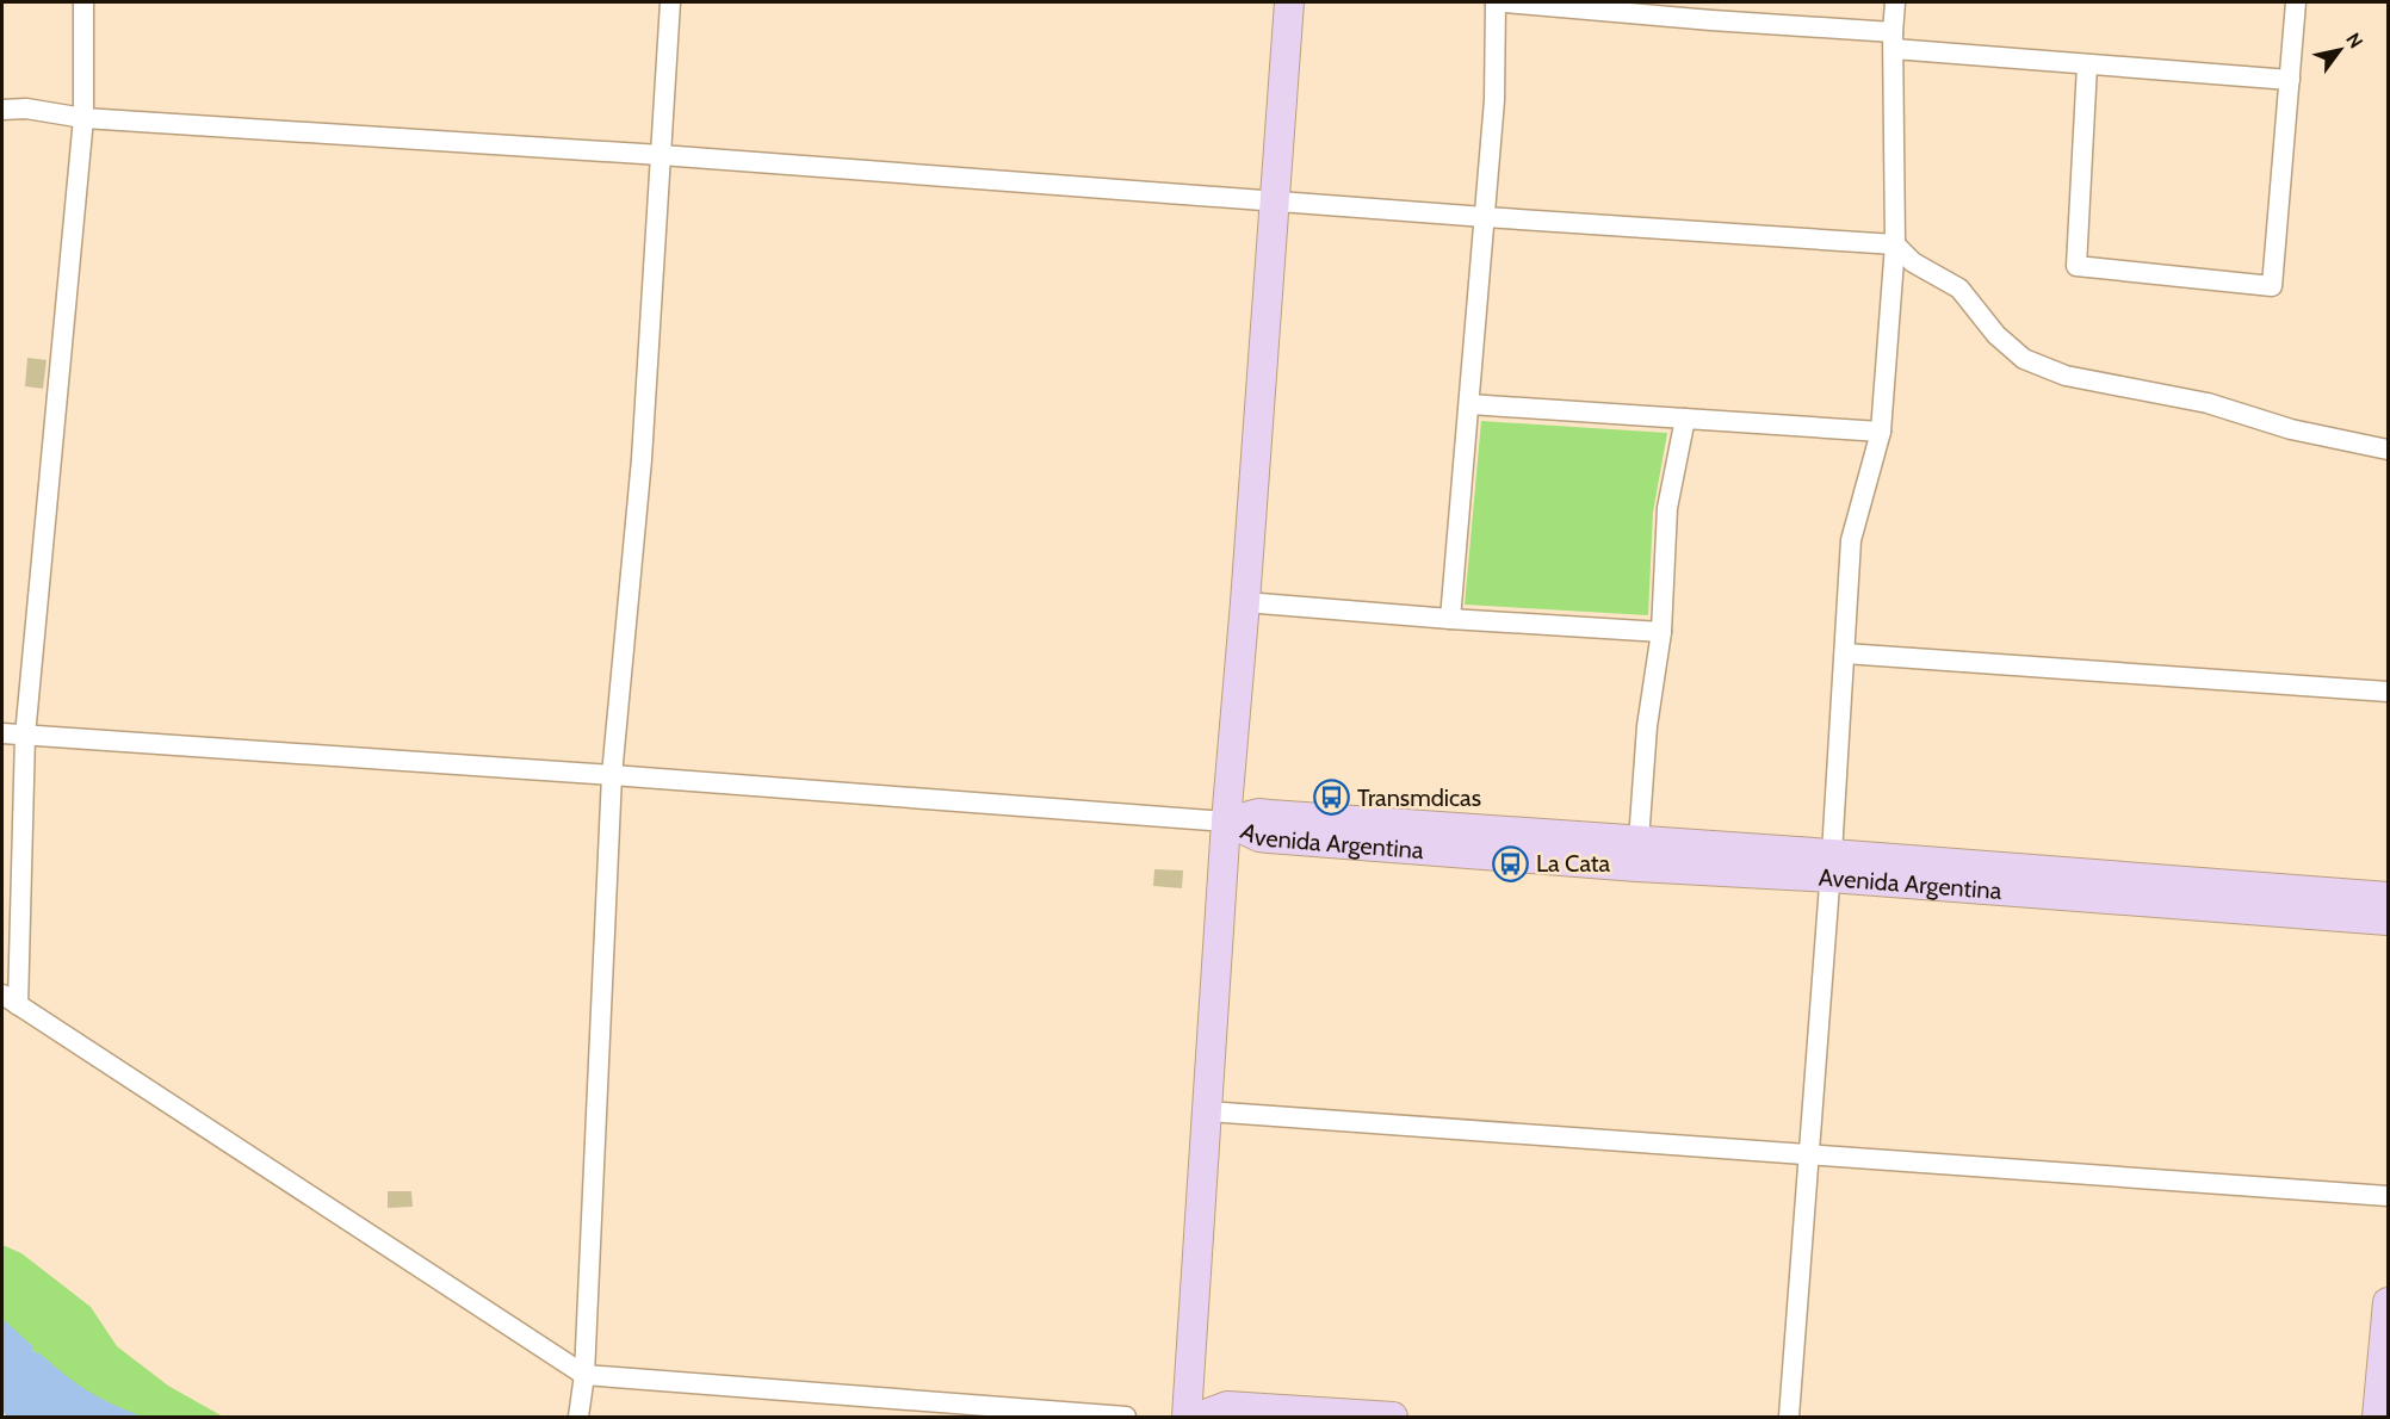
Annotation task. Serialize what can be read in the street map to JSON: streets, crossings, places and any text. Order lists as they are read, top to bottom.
{
  "streets": {
    "main road": ["Avenida Argentina"]
  },
  "places": {
    "bus stop": ["Transmdicas", "La Cata"]
  },
  "north": "top right"
}
